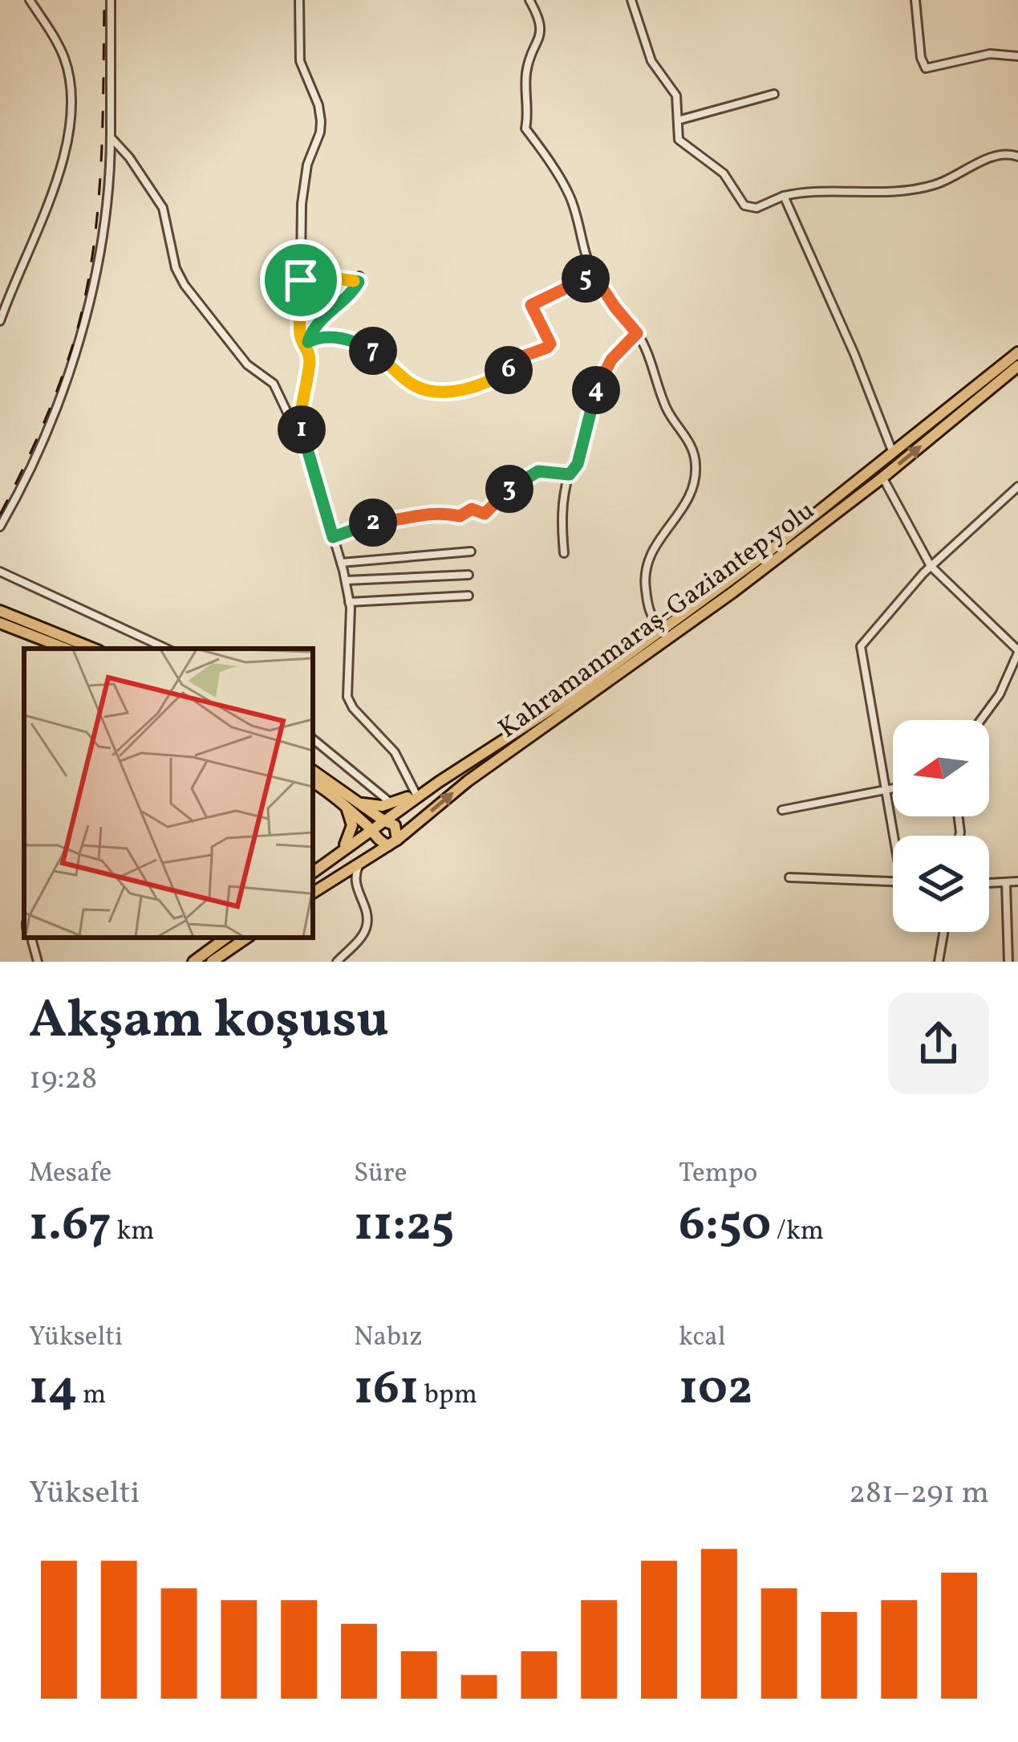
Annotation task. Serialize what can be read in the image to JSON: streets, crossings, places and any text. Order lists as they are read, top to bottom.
{
  "streets": {
    "highway": ["Kahramanmaraş-Gaziantep yolu"]
  },
  "north": "left",
  "page": {
    "pins": [
      "5",
      "7",
      "6",
      "4",
      "1",
      "3",
      "2"
    ],
    "heading": ["Akşam koşusu", "19:28"],
    "stats": [
      ["Mesafe", "1.67 km"],
      ["Süre", "11:25"],
      ["Tempo", "6:50 /km"],
      ["Yükselti", "14 m"],
      ["Nabız", "161 bpm"],
      ["kcal", "102"]
    ],
    "chart": ["Yükselti", "281–291 m"]
  }
}
